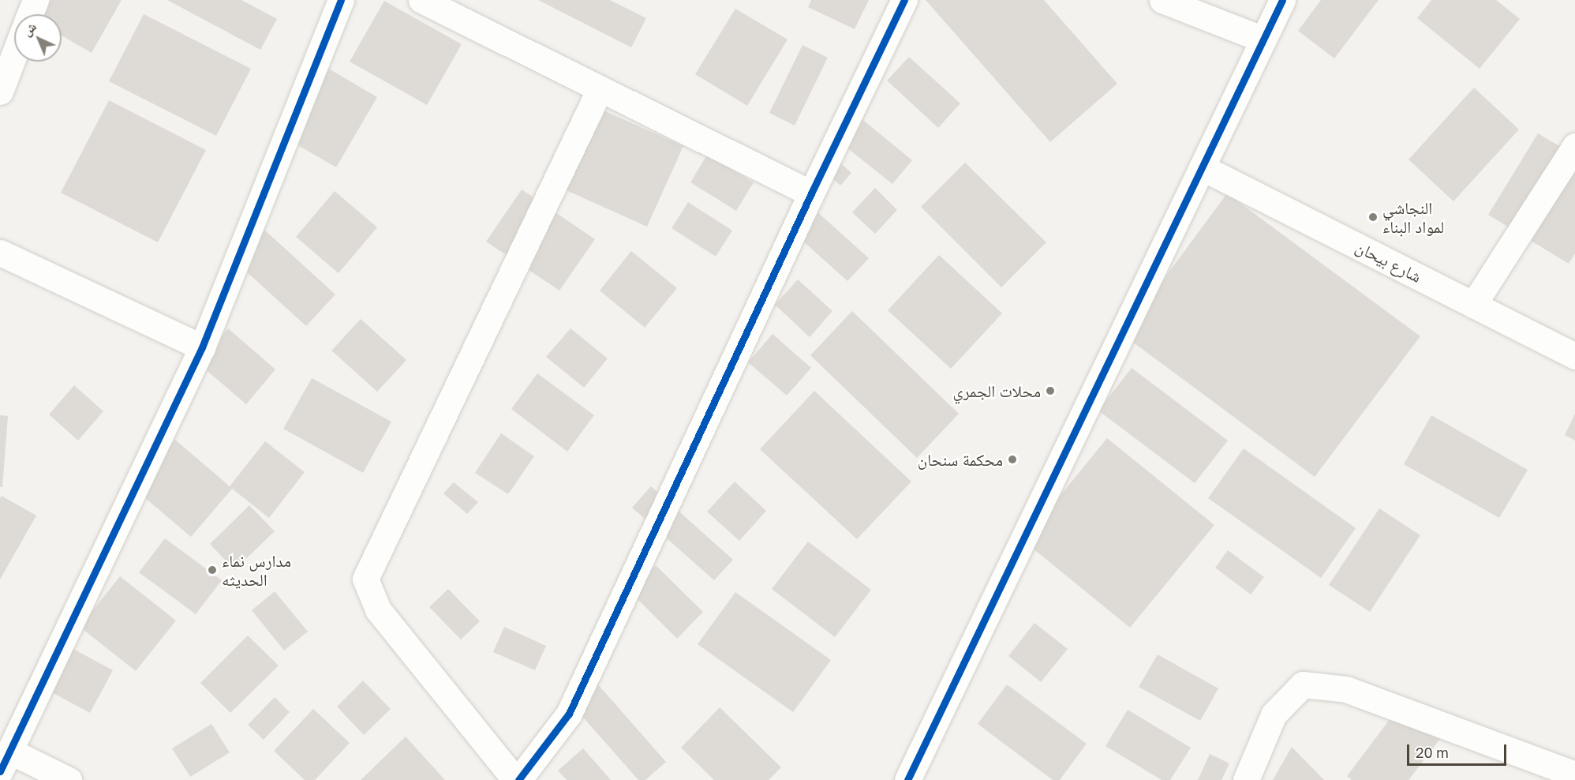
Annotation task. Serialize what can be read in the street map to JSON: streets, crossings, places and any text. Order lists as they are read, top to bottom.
{
  "streets": {
    "street": ["شارع بيحان"]
  },
  "places": [
    "النجاشي لمواد البناء",
    "محلات الجمري",
    "محكمة سنحان",
    "مدارس نماء الحديثه"
  ],
  "scale_bar": "20 m",
  "north": "top left"
}
